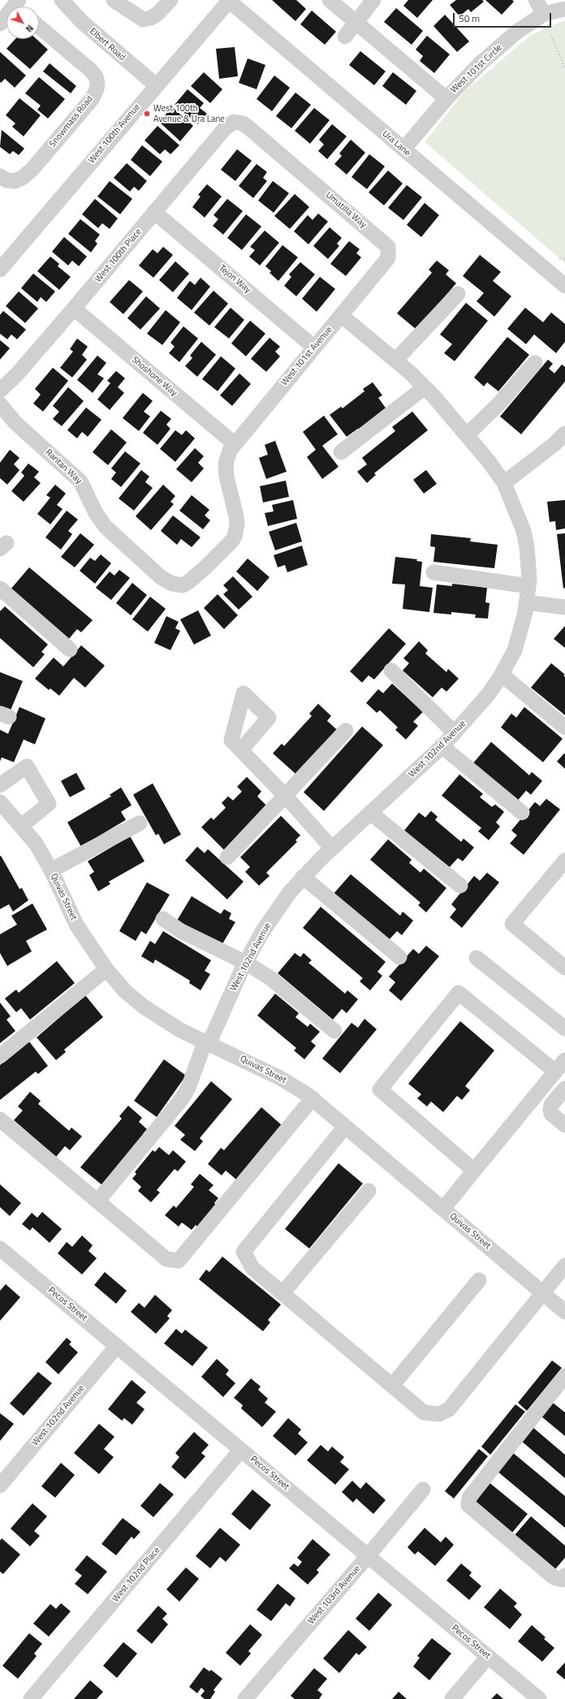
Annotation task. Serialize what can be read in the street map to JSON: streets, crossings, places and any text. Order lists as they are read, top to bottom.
{
  "streets": {
    "street": [
      "Elbert Road",
      "West 101st Circle",
      "Snowmass Road",
      "West 100th Avenue",
      "Ura Lane",
      "Umatilla Way",
      "West 100th Place",
      "Tejon Way",
      "West 101st Avenue",
      "Shoshone Way",
      "Raritan Way",
      "West 102nd Avenue",
      "Quivas Street",
      "Pecos Street",
      "West 102nd Place",
      "West 103rd Avenue"
    ]
  },
  "crossings": [
    ["Elbert Road", "West 100th Avenue"],
    ["West 101st Circle", "Ura Lane"],
    ["West 100th Avenue", "Ura Lane"],
    ["Umatilla Way", "West 100th Place"],
    ["Umatilla Way", "West 101st Avenue"],
    ["West 100th Place", "Tejon Way"],
    ["West 100th Place", "Shoshone Way"],
    ["Tejon Way", "West 101st Avenue"],
    ["West 101st Avenue", "Shoshone Way"],
    ["West 101st Avenue", "Raritan Way"],
    ["West 102nd Avenue", "Quivas Street"],
    ["West 102nd Avenue", "Pecos Street"],
    ["Pecos Street", "West 102nd Place"],
    ["Pecos Street", "West 103rd Avenue"]
  ],
  "places": ["West 100th Avenue & Ura Lane"],
  "scale_bar": "50 m",
  "north": "bottom right"
}
